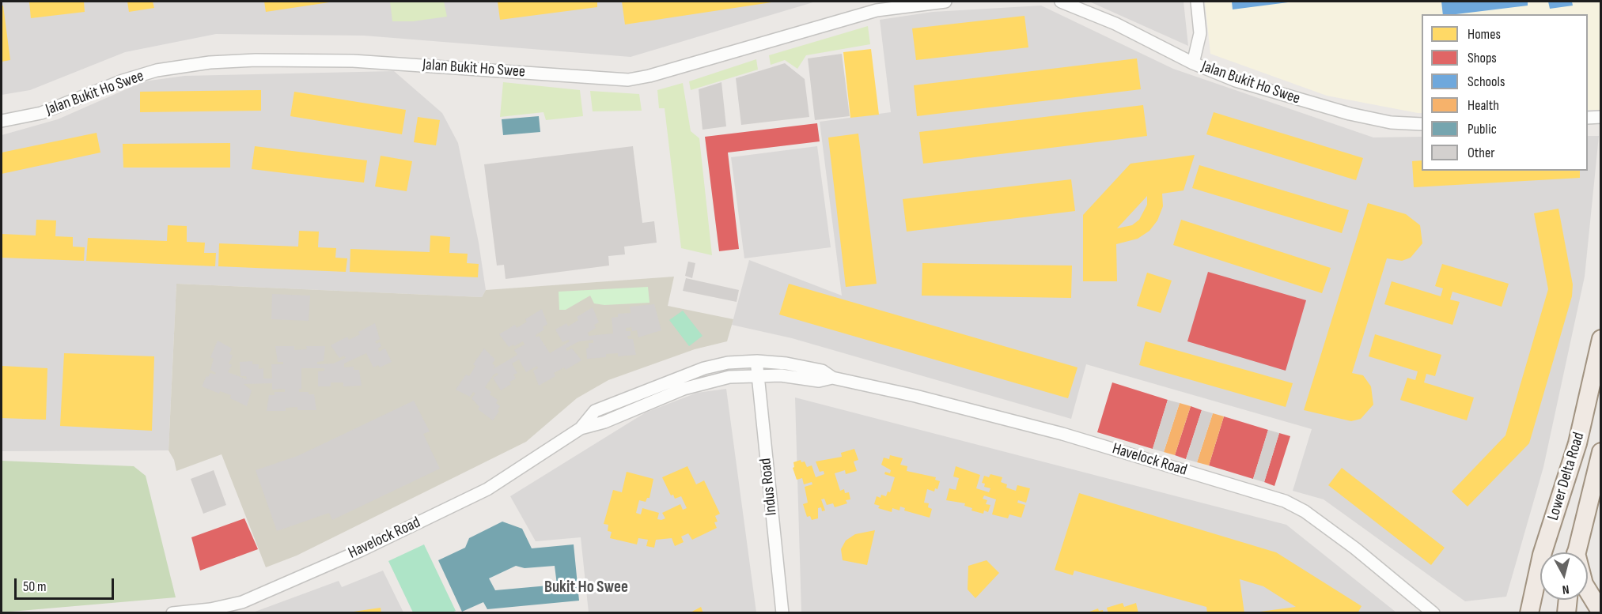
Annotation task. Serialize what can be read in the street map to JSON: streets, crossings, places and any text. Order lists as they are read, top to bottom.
{
  "streets": {
    "main road": ["Lower Delta Road"],
    "street": ["Jalan Bukit Ho Swee", "Havelock Road", "Indus Road"]
  },
  "crossings": [
    ["Havelock Road", "Indus Road"]
  ],
  "districts": ["Bukit Ho Swee"],
  "legend": [
    "Homes",
    "Shops",
    "Schools",
    "Health",
    "Public",
    "Other"
  ],
  "scale_bar": "50 m",
  "north": "bottom"
}
